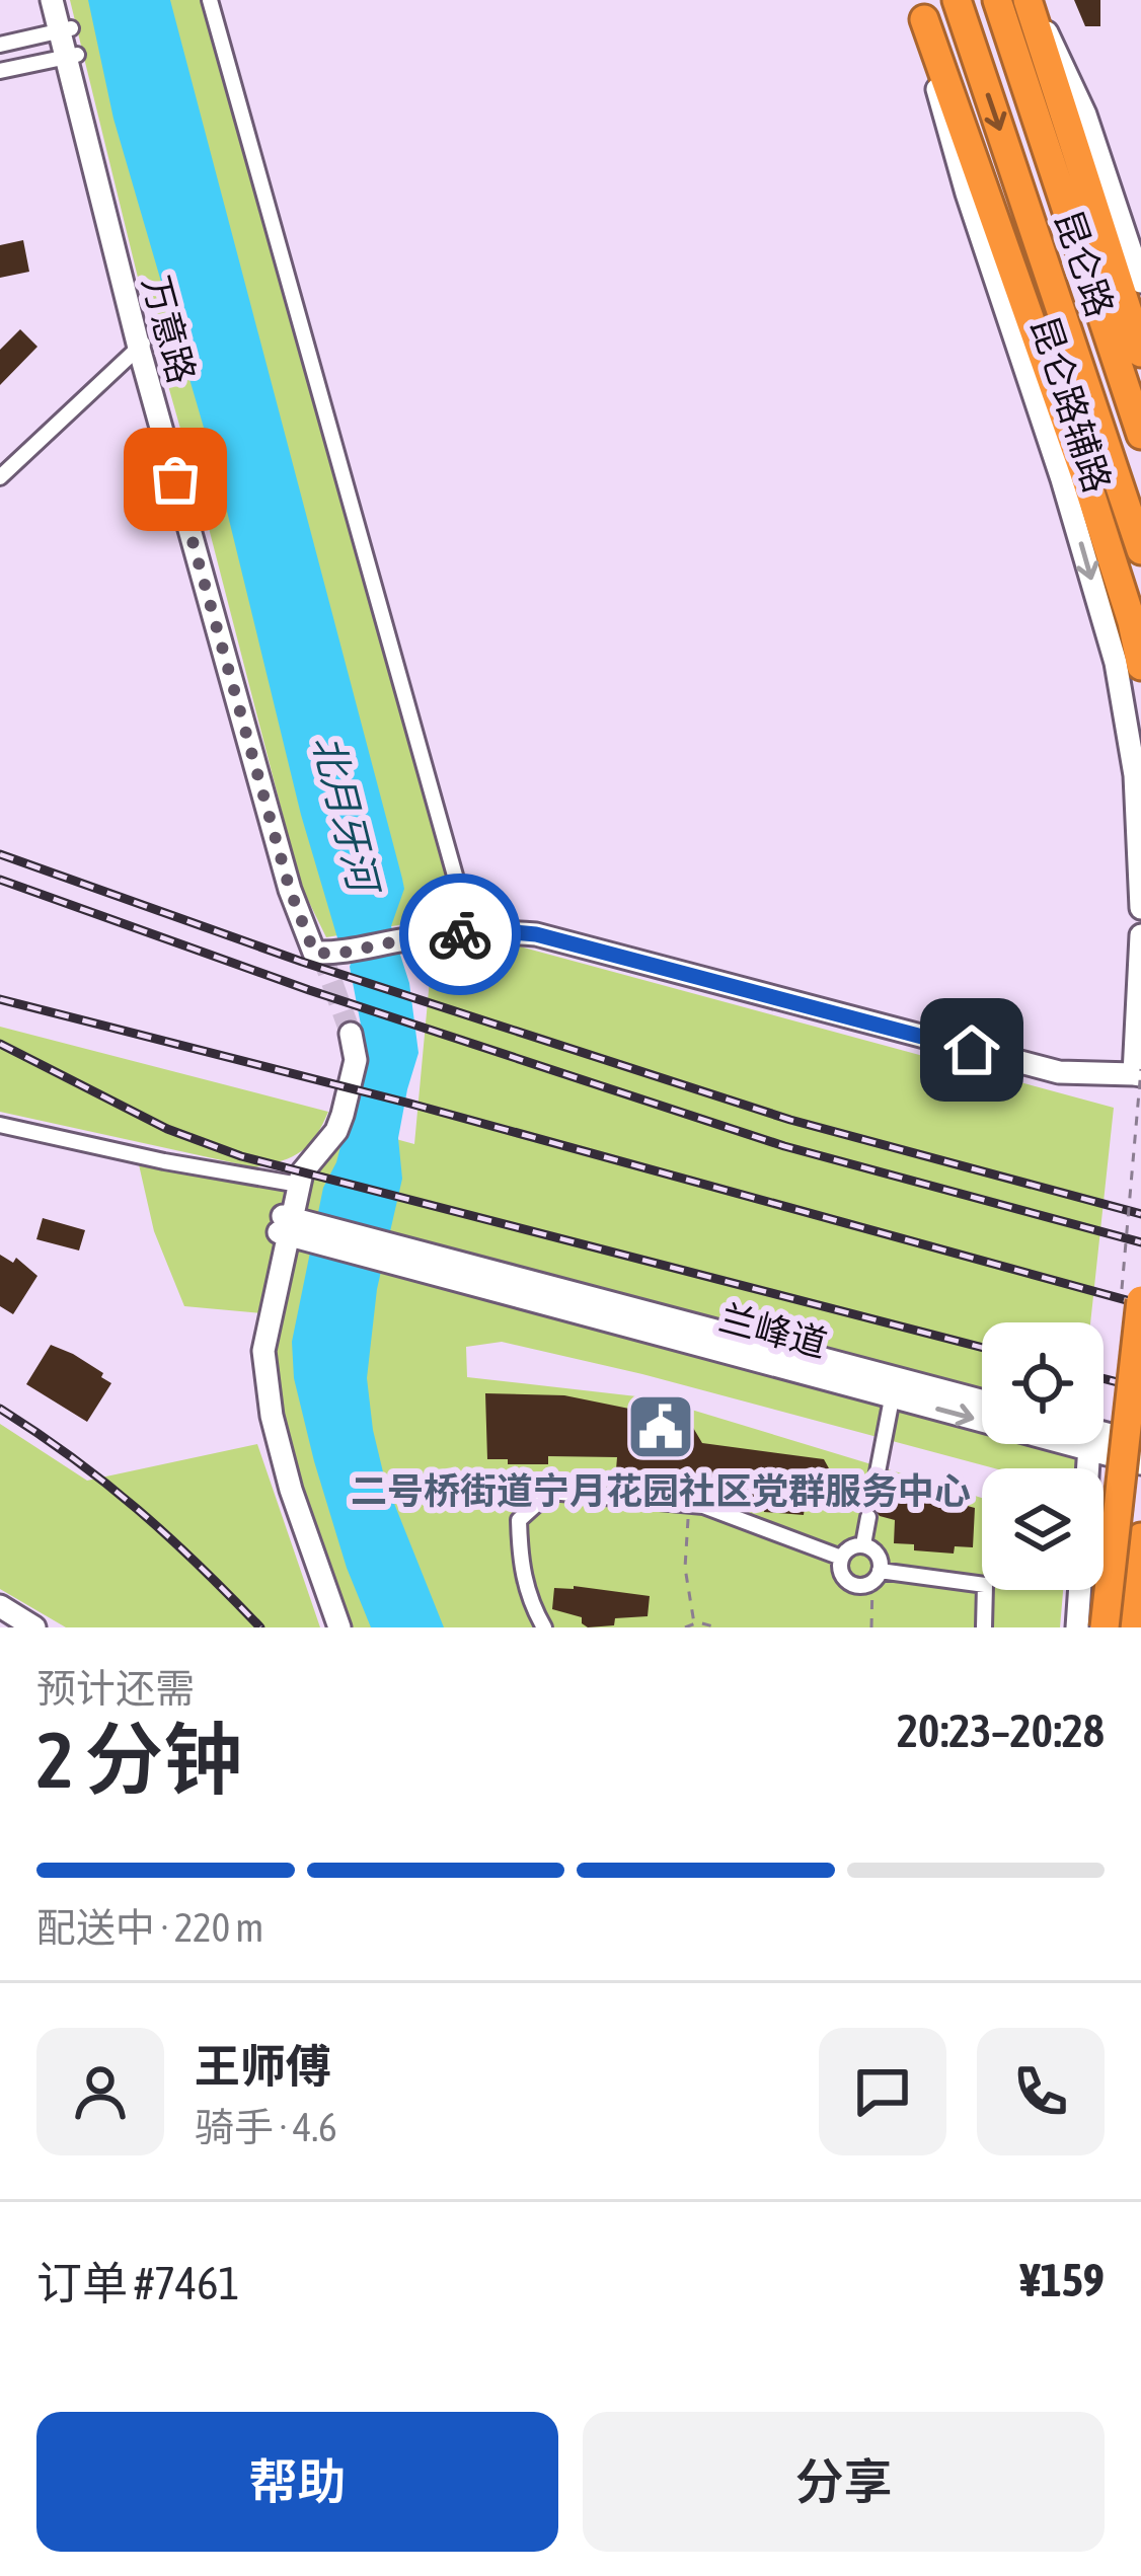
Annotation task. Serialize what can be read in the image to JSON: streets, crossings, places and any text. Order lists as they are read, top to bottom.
{
  "streets": {
    "highway": ["昆仑路"],
    "street": ["万意路", "昆仑路辅路", "兰峰道"]
  },
  "water": ["北月牙河"],
  "places": {
    "public building": ["二号桥街道宁月花园社区党群服务中心"]
  },
  "page": {
    "heading": ["2 分钟", "预计还需", "20:23–20:28"],
    "panel": [
      "王师傅",
      "骑手 · 4.6",
      "订单 #7461",
      "¥159"
    ],
    "bar": "配送中 · 220 m",
    "buttons": ["帮助", "分享"]
  }
}
